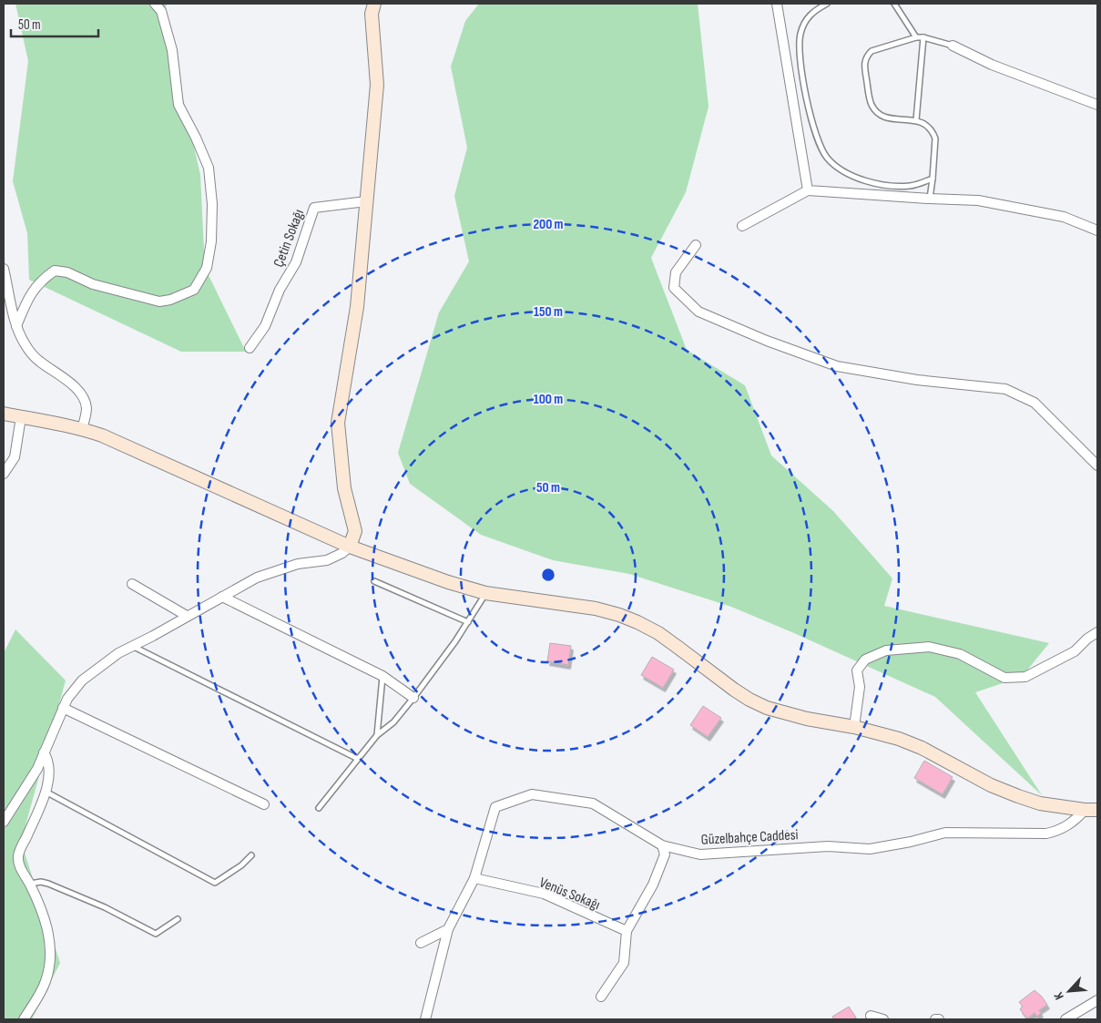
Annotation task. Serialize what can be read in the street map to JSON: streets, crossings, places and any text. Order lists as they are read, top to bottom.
{
  "streets": {
    "street": ["Çetin Sokağı", "Güzelbahçe Caddesi", "Venüs Sokağı"]
  },
  "crossings": [
    ["Güzelbahçe Caddesi", "Venüs Sokağı"]
  ],
  "scale_bar": "50 m",
  "north": "bottom left",
  "rings": [
    "200 m",
    "150 m",
    "100 m",
    "50 m"
  ]
}
